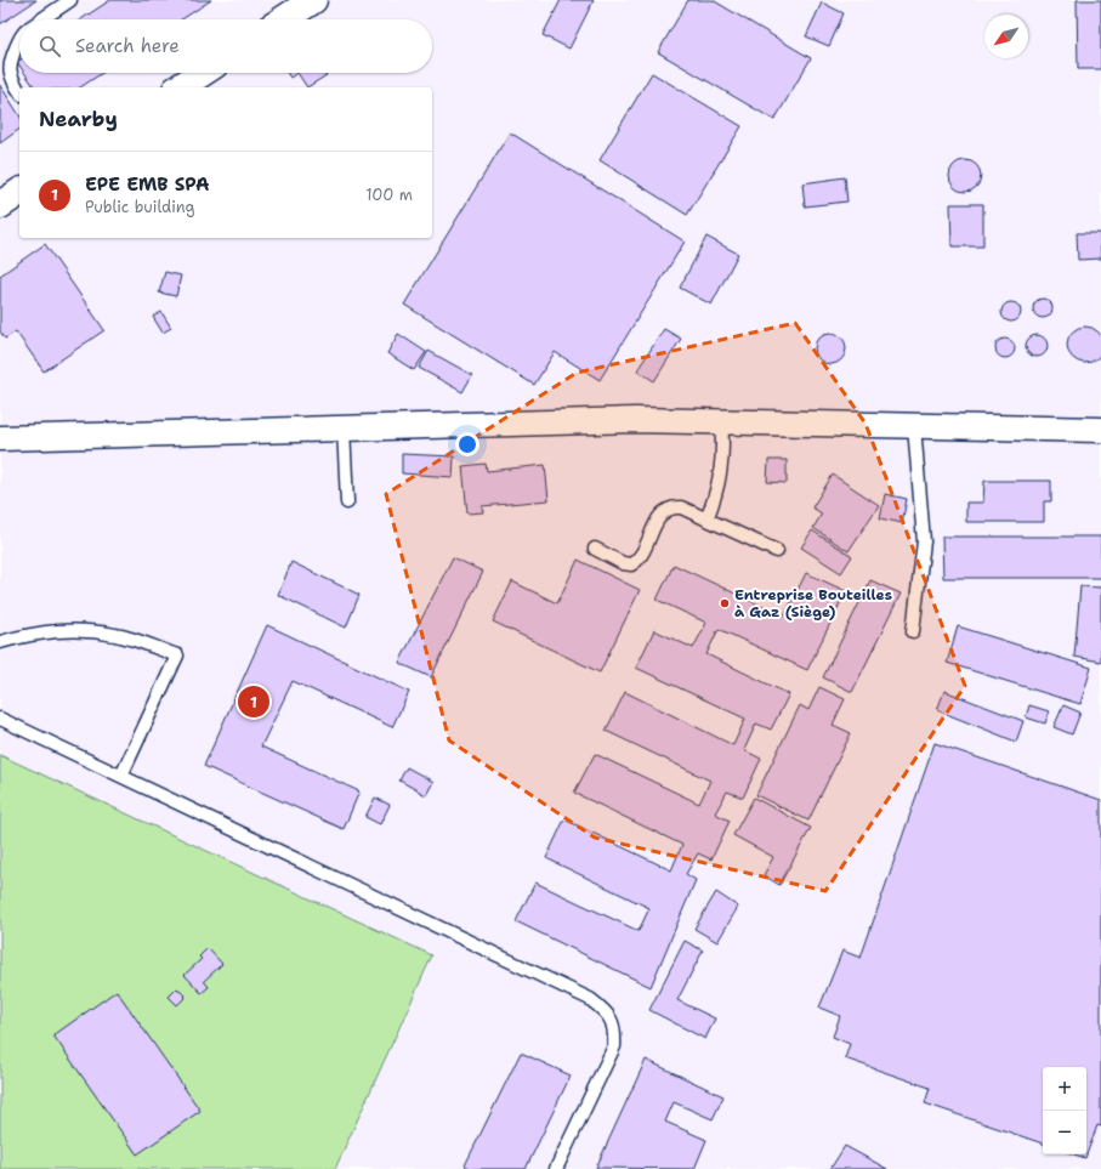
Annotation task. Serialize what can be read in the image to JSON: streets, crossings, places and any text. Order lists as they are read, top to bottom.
{
  "places": ["Entreprise Bouteilles à Gaz (Siège)"],
  "north": "bottom left",
  "page": {
    "search": "Search here",
    "heading": "Nearby",
    "list": [
      {
        "mark": "1",
        "name": "EPE EMB SPA",
        "note": "Public building",
        "value": "100 m"
      }
    ],
    "pins": "1",
    "map_buttons": ["+", "−"]
  }
}
